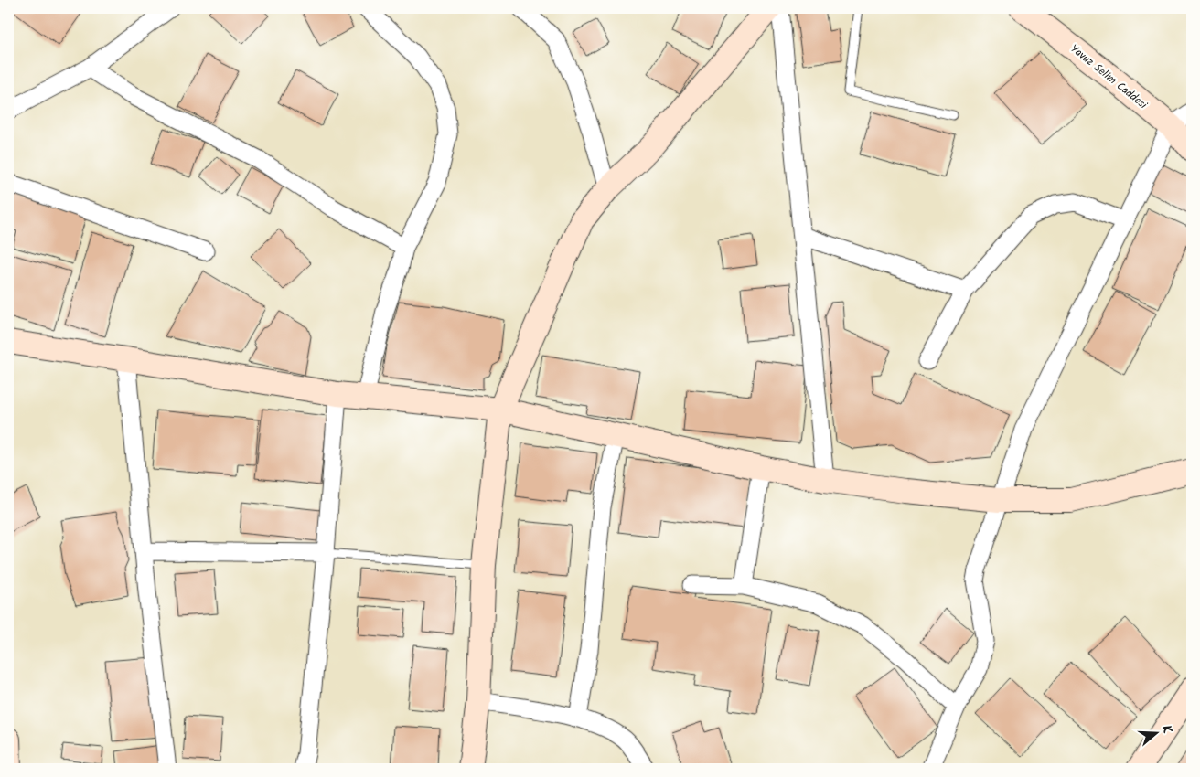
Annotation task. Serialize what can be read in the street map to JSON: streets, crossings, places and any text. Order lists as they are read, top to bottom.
{
  "streets": {
    "main road": ["Yavuz Selim Caddesi"]
  },
  "north": "right"
}
